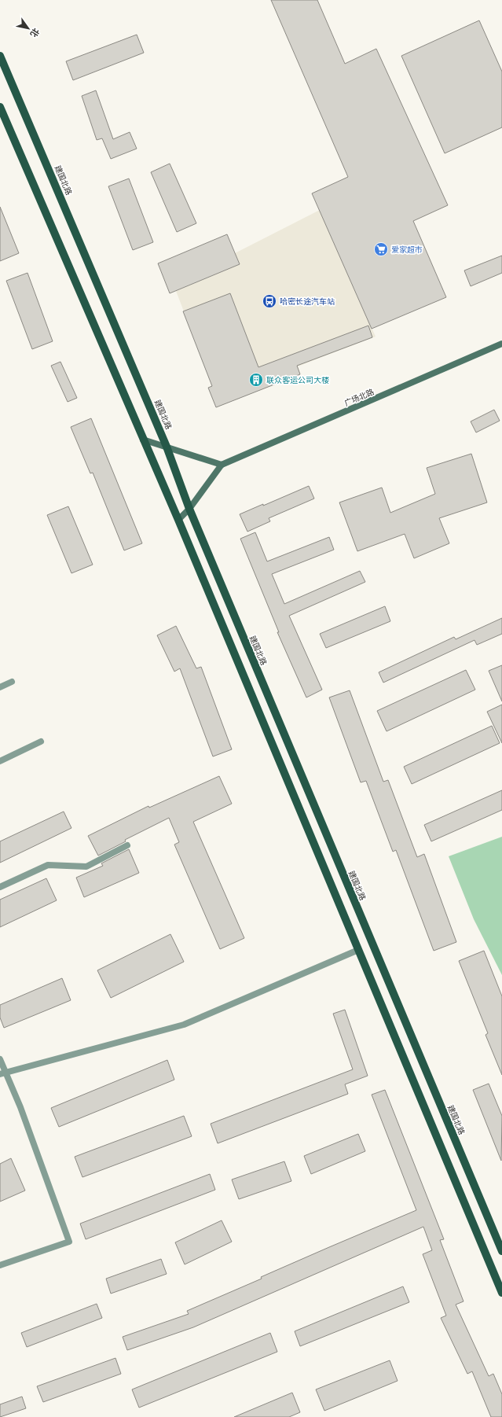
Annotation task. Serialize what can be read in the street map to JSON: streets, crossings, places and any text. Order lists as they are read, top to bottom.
{
  "streets": {
    "main road": ["建国北路", "广场北路"]
  },
  "places": {
    "supermarket": ["爱家超市"],
    "bus stop": ["哈密长途汽车站"],
    "building": ["联众客运公司大楼"]
  },
  "north": "bottom right"
}
